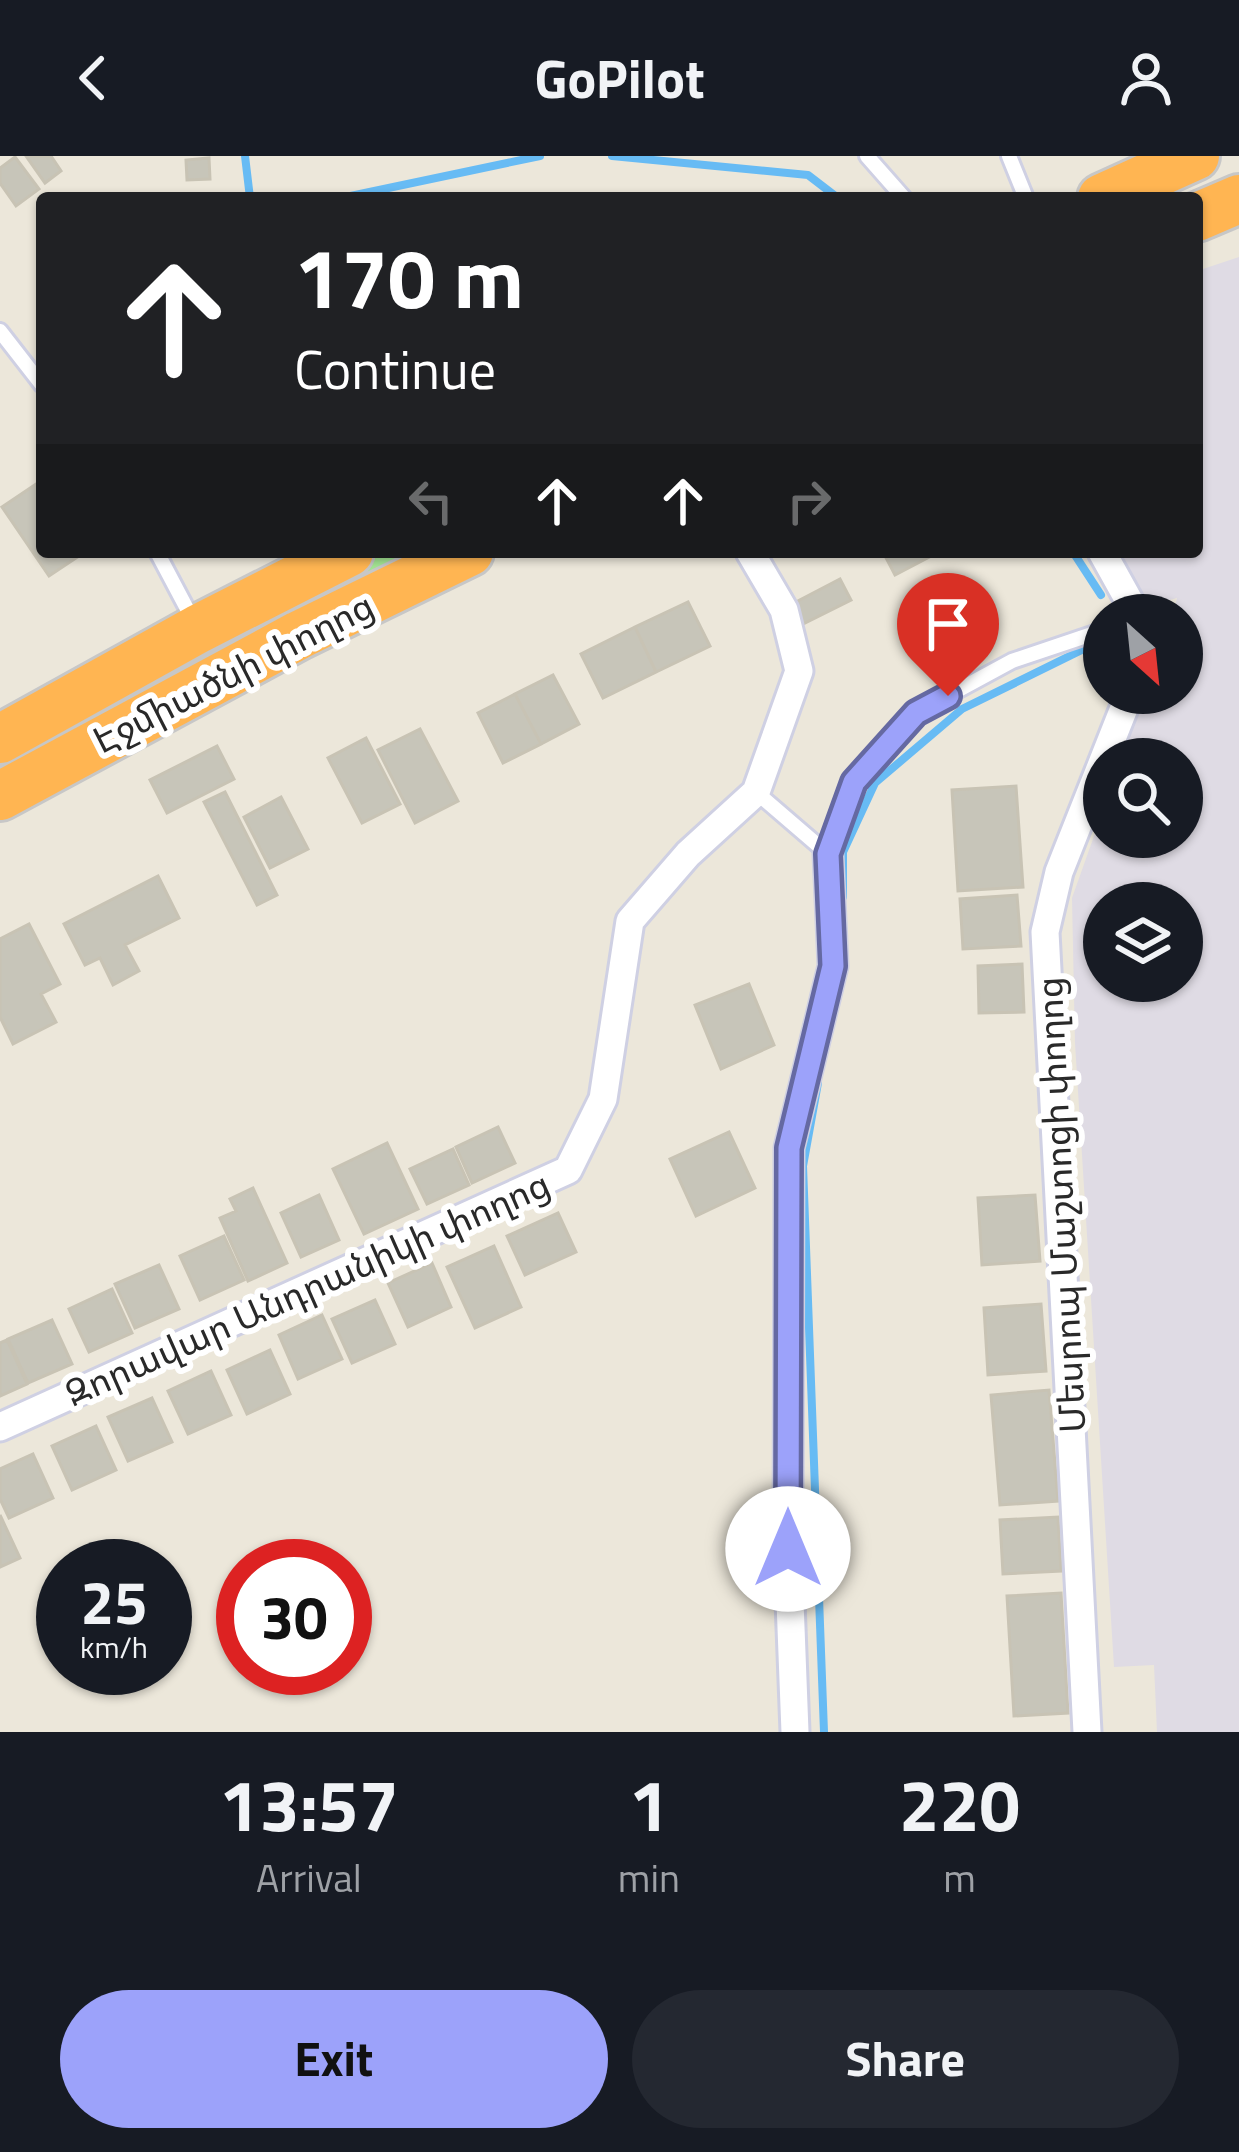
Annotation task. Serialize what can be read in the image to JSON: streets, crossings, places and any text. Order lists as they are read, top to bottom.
{
  "streets": {
    "highway": ["Էջմիածնի փողոց"],
    "street": ["Մեսրոպ Մաշտոցի փողոց", "Զորավար Անդրանիկի փողոց"]
  },
  "north": "bottom right",
  "page": {
    "header": "GoPilot",
    "turn": ["170 m", "Continue"],
    "speed": "25 km/h",
    "limit": "30",
    "eta": [
      "13:57",
      "Arrival",
      "1",
      "min",
      "220",
      "m"
    ],
    "buttons": ["Exit", "Share"]
  }
}
